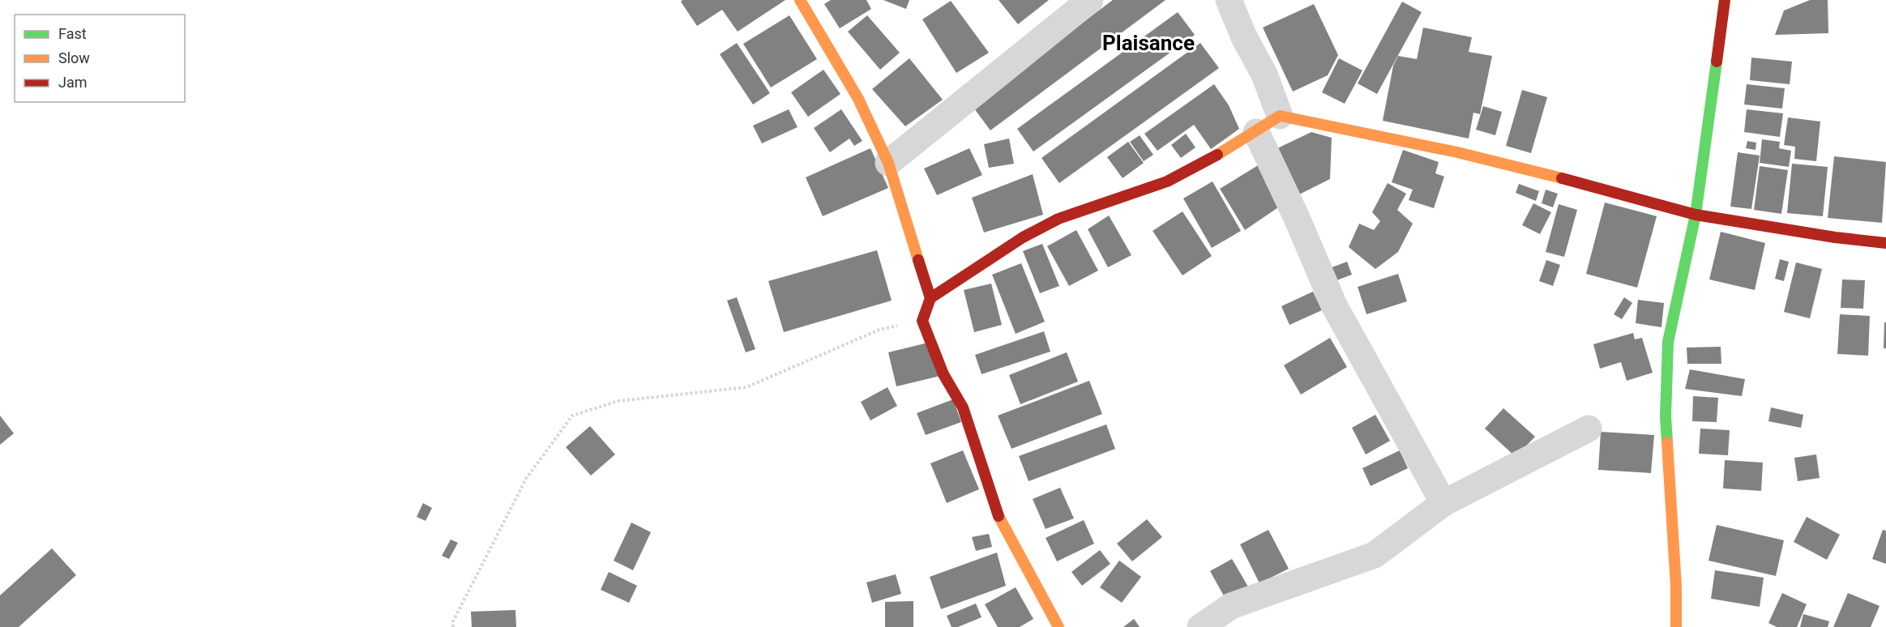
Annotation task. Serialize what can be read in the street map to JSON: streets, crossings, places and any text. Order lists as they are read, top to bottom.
{
  "districts": ["Plaisance"],
  "legend": ["Fast", "Slow", "Jam"]
}
